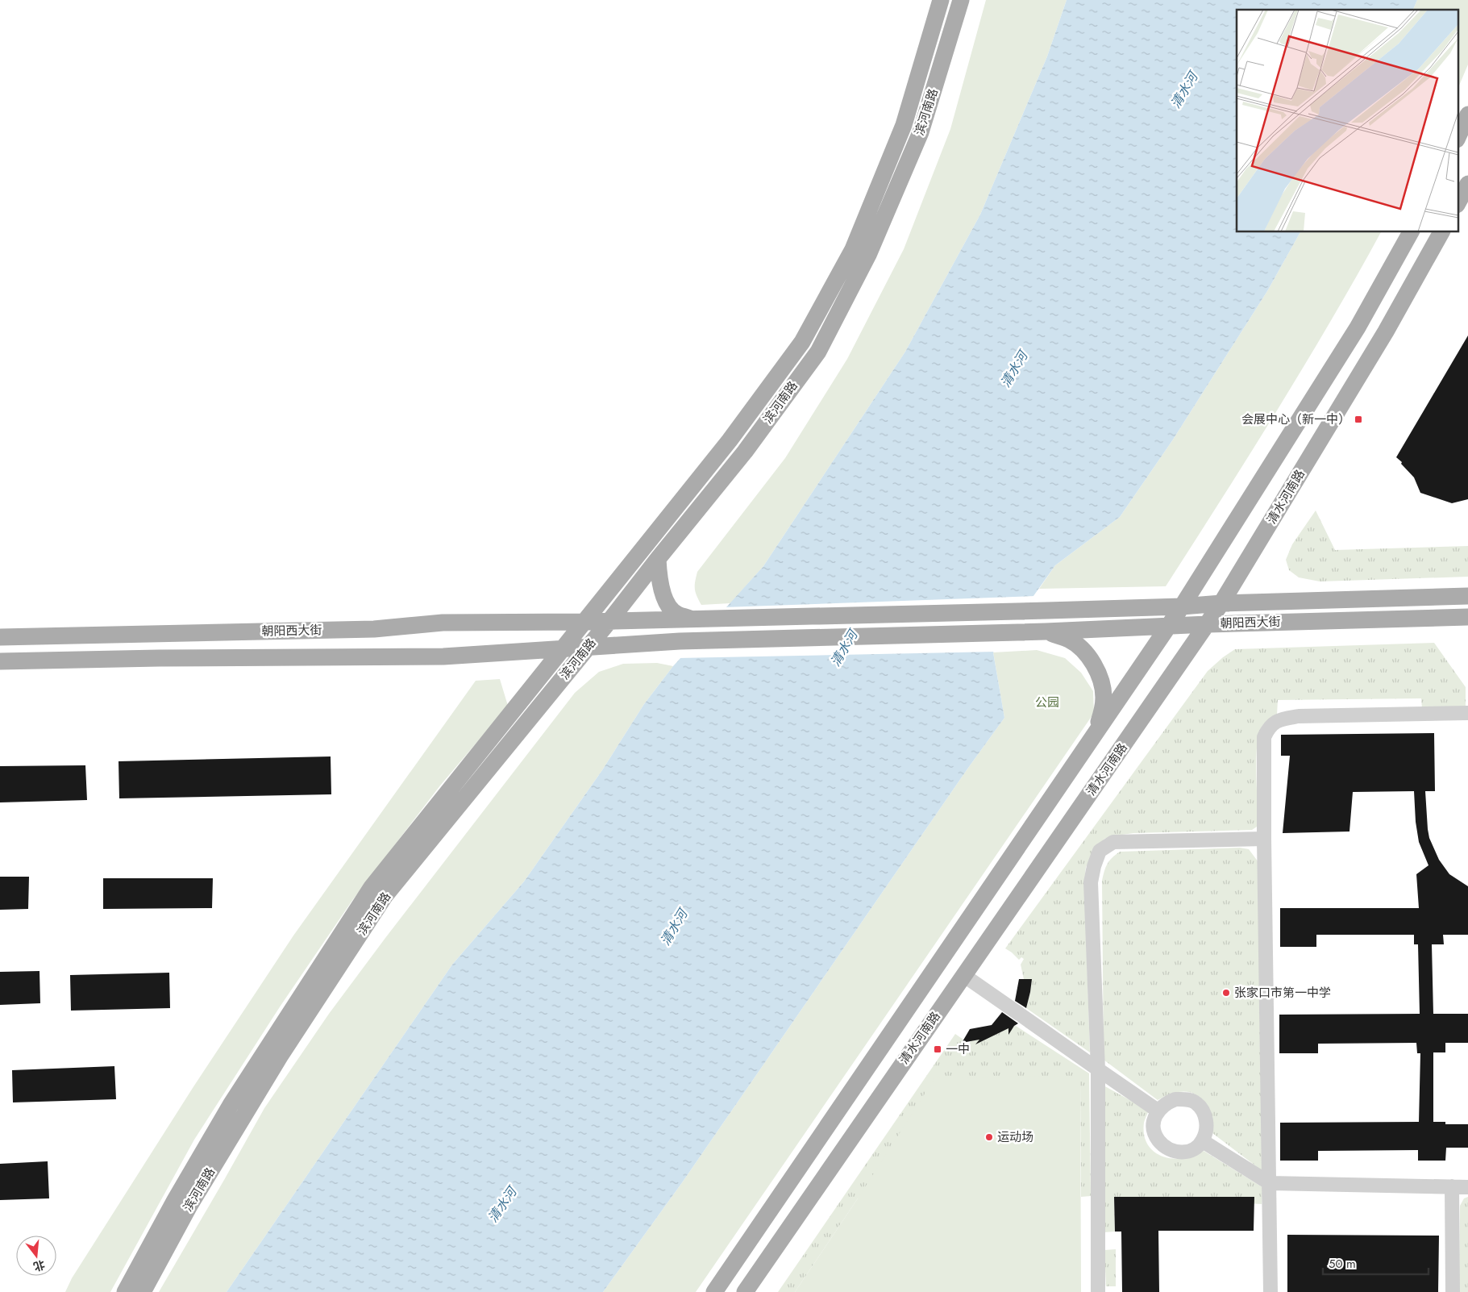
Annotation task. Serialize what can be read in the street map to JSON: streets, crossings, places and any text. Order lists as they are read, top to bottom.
{
  "streets": {
    "main road": ["滨河南路", "清水河南路", "朝阳西大街"]
  },
  "crossings": [
    ["滨河南路", "朝阳西大街"],
    ["清水河南路", "朝阳西大街"]
  ],
  "water": ["清水河"],
  "parks": ["公园"],
  "places": {
    "transit": ["会展中心（新一中）", "一中"],
    "other": ["张家口市第一中学", "运动场"]
  },
  "scale_bar": "50 m",
  "north": "bottom"
}
